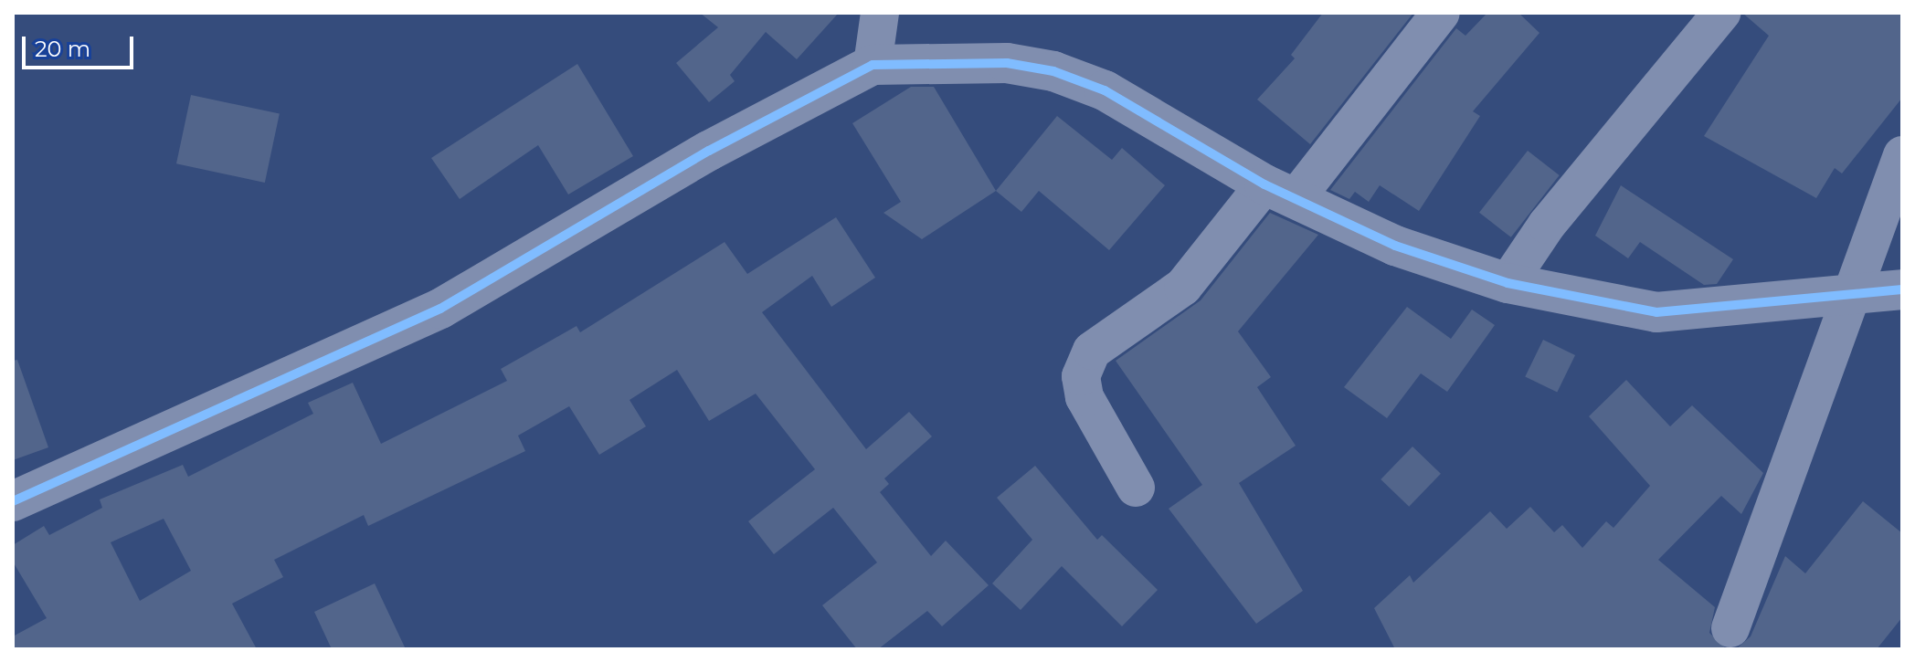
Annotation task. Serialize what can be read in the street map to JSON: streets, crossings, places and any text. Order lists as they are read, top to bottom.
{
  "scale_bar": "20 m"
}
